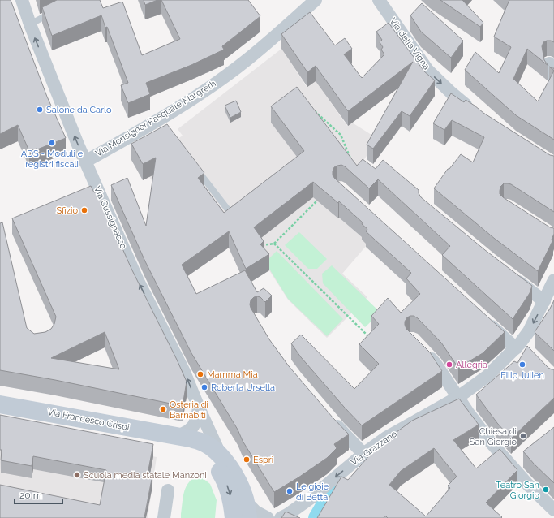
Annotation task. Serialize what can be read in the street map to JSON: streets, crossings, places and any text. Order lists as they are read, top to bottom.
{
  "streets": {
    "street": [
      "Via della Vigna",
      "Via Monsignor Pasquale Margreth",
      "Via Cussignacco",
      "Via Francesco Crispi",
      "Via Grazzano"
    ]
  },
  "crossings": [
    ["Via Monsignor Pasquale Margreth", "Via Cussignacco"]
  ],
  "one_way": ["Via della Vigna", "Via Cussignacco", "Via Grazzano"],
  "places": [
    "Salone da Carlo",
    "ADS - Moduli e registri fiscali",
    "Sfizio",
    "Allegria",
    "Filip Julien",
    "Mamma Mia",
    "Roberta Ursella",
    "Osteria di Barnabiti",
    "Chiesa di San Giorgio",
    "Esprì",
    "Scuola media statale Manzoni",
    "Teatro San Giorgio",
    "Le gioie di Betta"
  ],
  "scale_bar": "20 m"
}
